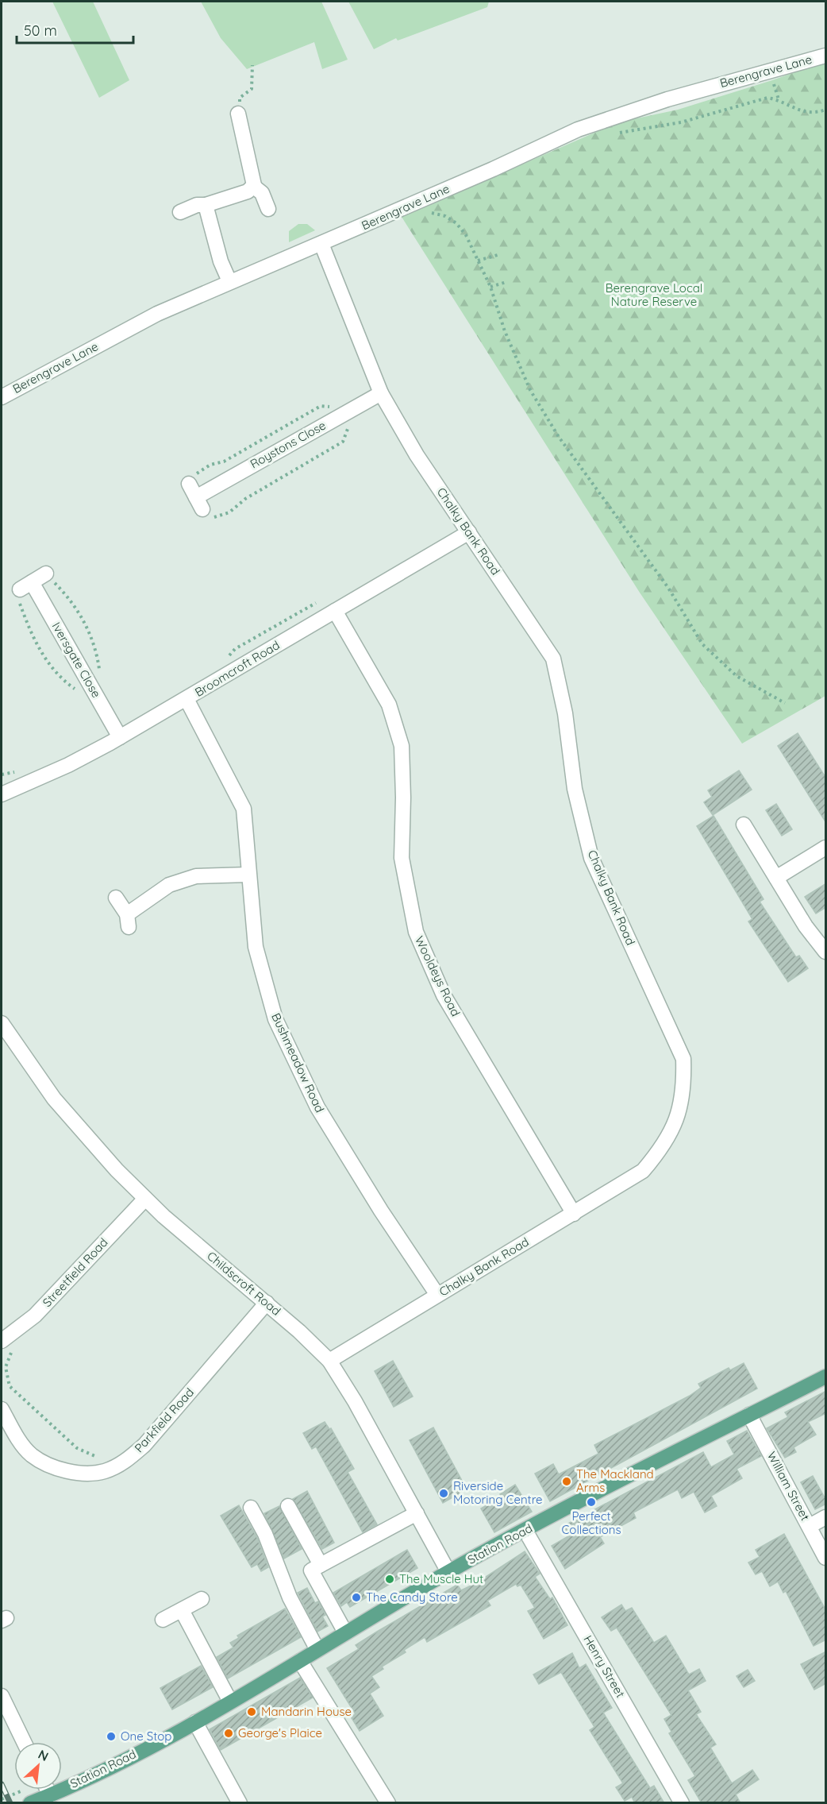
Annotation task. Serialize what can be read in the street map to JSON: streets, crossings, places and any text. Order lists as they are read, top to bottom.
{
  "streets": {
    "main road": ["Station Road"],
    "street": [
      "Berengrave Lane",
      "Roystons Close",
      "Chalky Bank Road",
      "Iversgate Close",
      "Broomcroft Road",
      "Wooldeys Road",
      "Bushmeadow Road",
      "Streetfield Road",
      "Childscroft Road",
      "Parkfield Road",
      "William Street",
      "Henry Street"
    ]
  },
  "crossings": [
    ["Berengrave Lane", "Chalky Bank Road"],
    ["Roystons Close", "Chalky Bank Road"],
    ["Chalky Bank Road", "Broomcroft Road"],
    ["Chalky Bank Road", "Wooldeys Road"],
    ["Chalky Bank Road", "Bushmeadow Road"],
    ["Chalky Bank Road", "Childscroft Road"],
    ["Iversgate Close", "Broomcroft Road"],
    ["Broomcroft Road", "Wooldeys Road"],
    ["Broomcroft Road", "Bushmeadow Road"],
    ["Streetfield Road", "Childscroft Road"],
    ["Childscroft Road", "Parkfield Road"],
    ["Childscroft Road", "Station Road"],
    ["William Street", "Station Road"],
    ["Station Road", "Henry Street"]
  ],
  "parks": ["Berengrave Local Nature Reserve"],
  "places": [
    "The Mackland Arms",
    "Riverside Motoring Centre",
    "Perfect Collections",
    "The Muscle Hut",
    "The Candy Store",
    "Mandarin House",
    "George's Plaice",
    "One Stop"
  ],
  "scale_bar": "50 m",
  "north": "top right"
}
